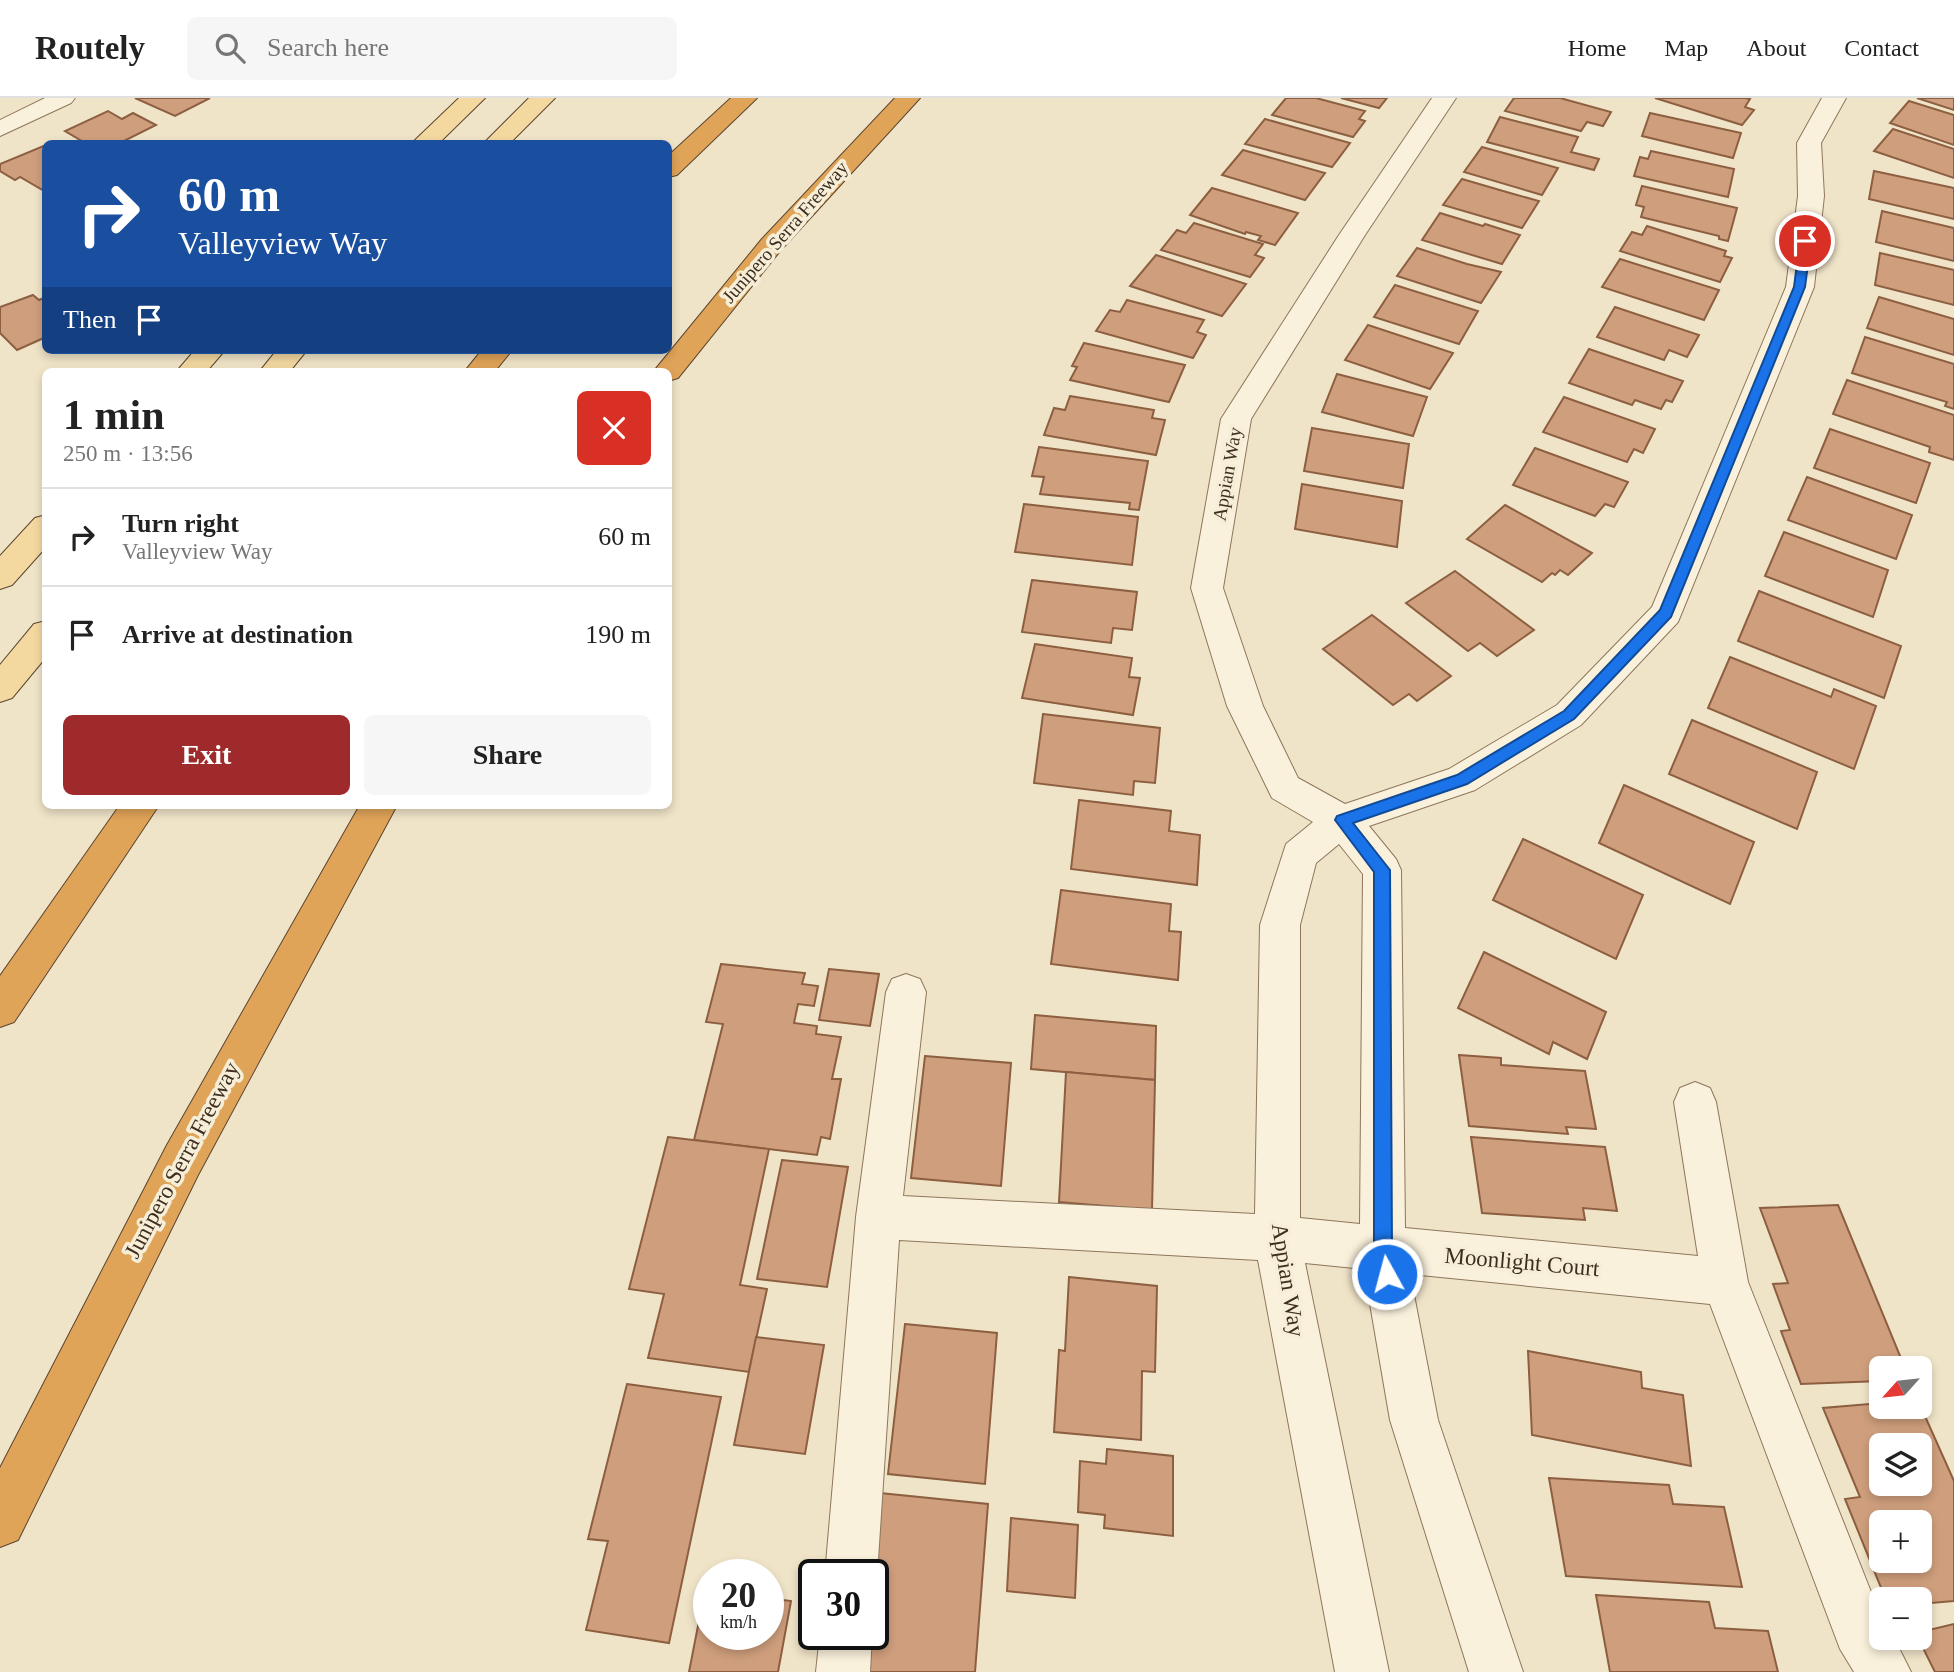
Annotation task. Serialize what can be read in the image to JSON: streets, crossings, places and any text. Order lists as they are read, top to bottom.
{
  "streets": {
    "highway": ["Junipero Serra Freeway"],
    "street": ["Appian Way", "Moonlight Court"]
  },
  "crossings": [
    ["Appian Way", "Moonlight Court"]
  ],
  "north": "bottom left",
  "page": {
    "header": "Routely",
    "search": "Search here",
    "nav": [
      "Home",
      "Map",
      "About",
      "Contact"
    ],
    "turn": ["60 m", "Valleyview Way"],
    "then": "Then",
    "heading": ["1 min", "250 m · 13:56"],
    "list": [
      {
        "name": "Turn right",
        "note": "Valleyview Way",
        "value": "60 m"
      },
      {
        "name": "Arrive at destination",
        "value": "190 m"
      }
    ],
    "buttons": ["Exit", "Share"],
    "map_buttons": ["+", "−"],
    "speed": "20 km/h",
    "limit": "30"
  }
}
